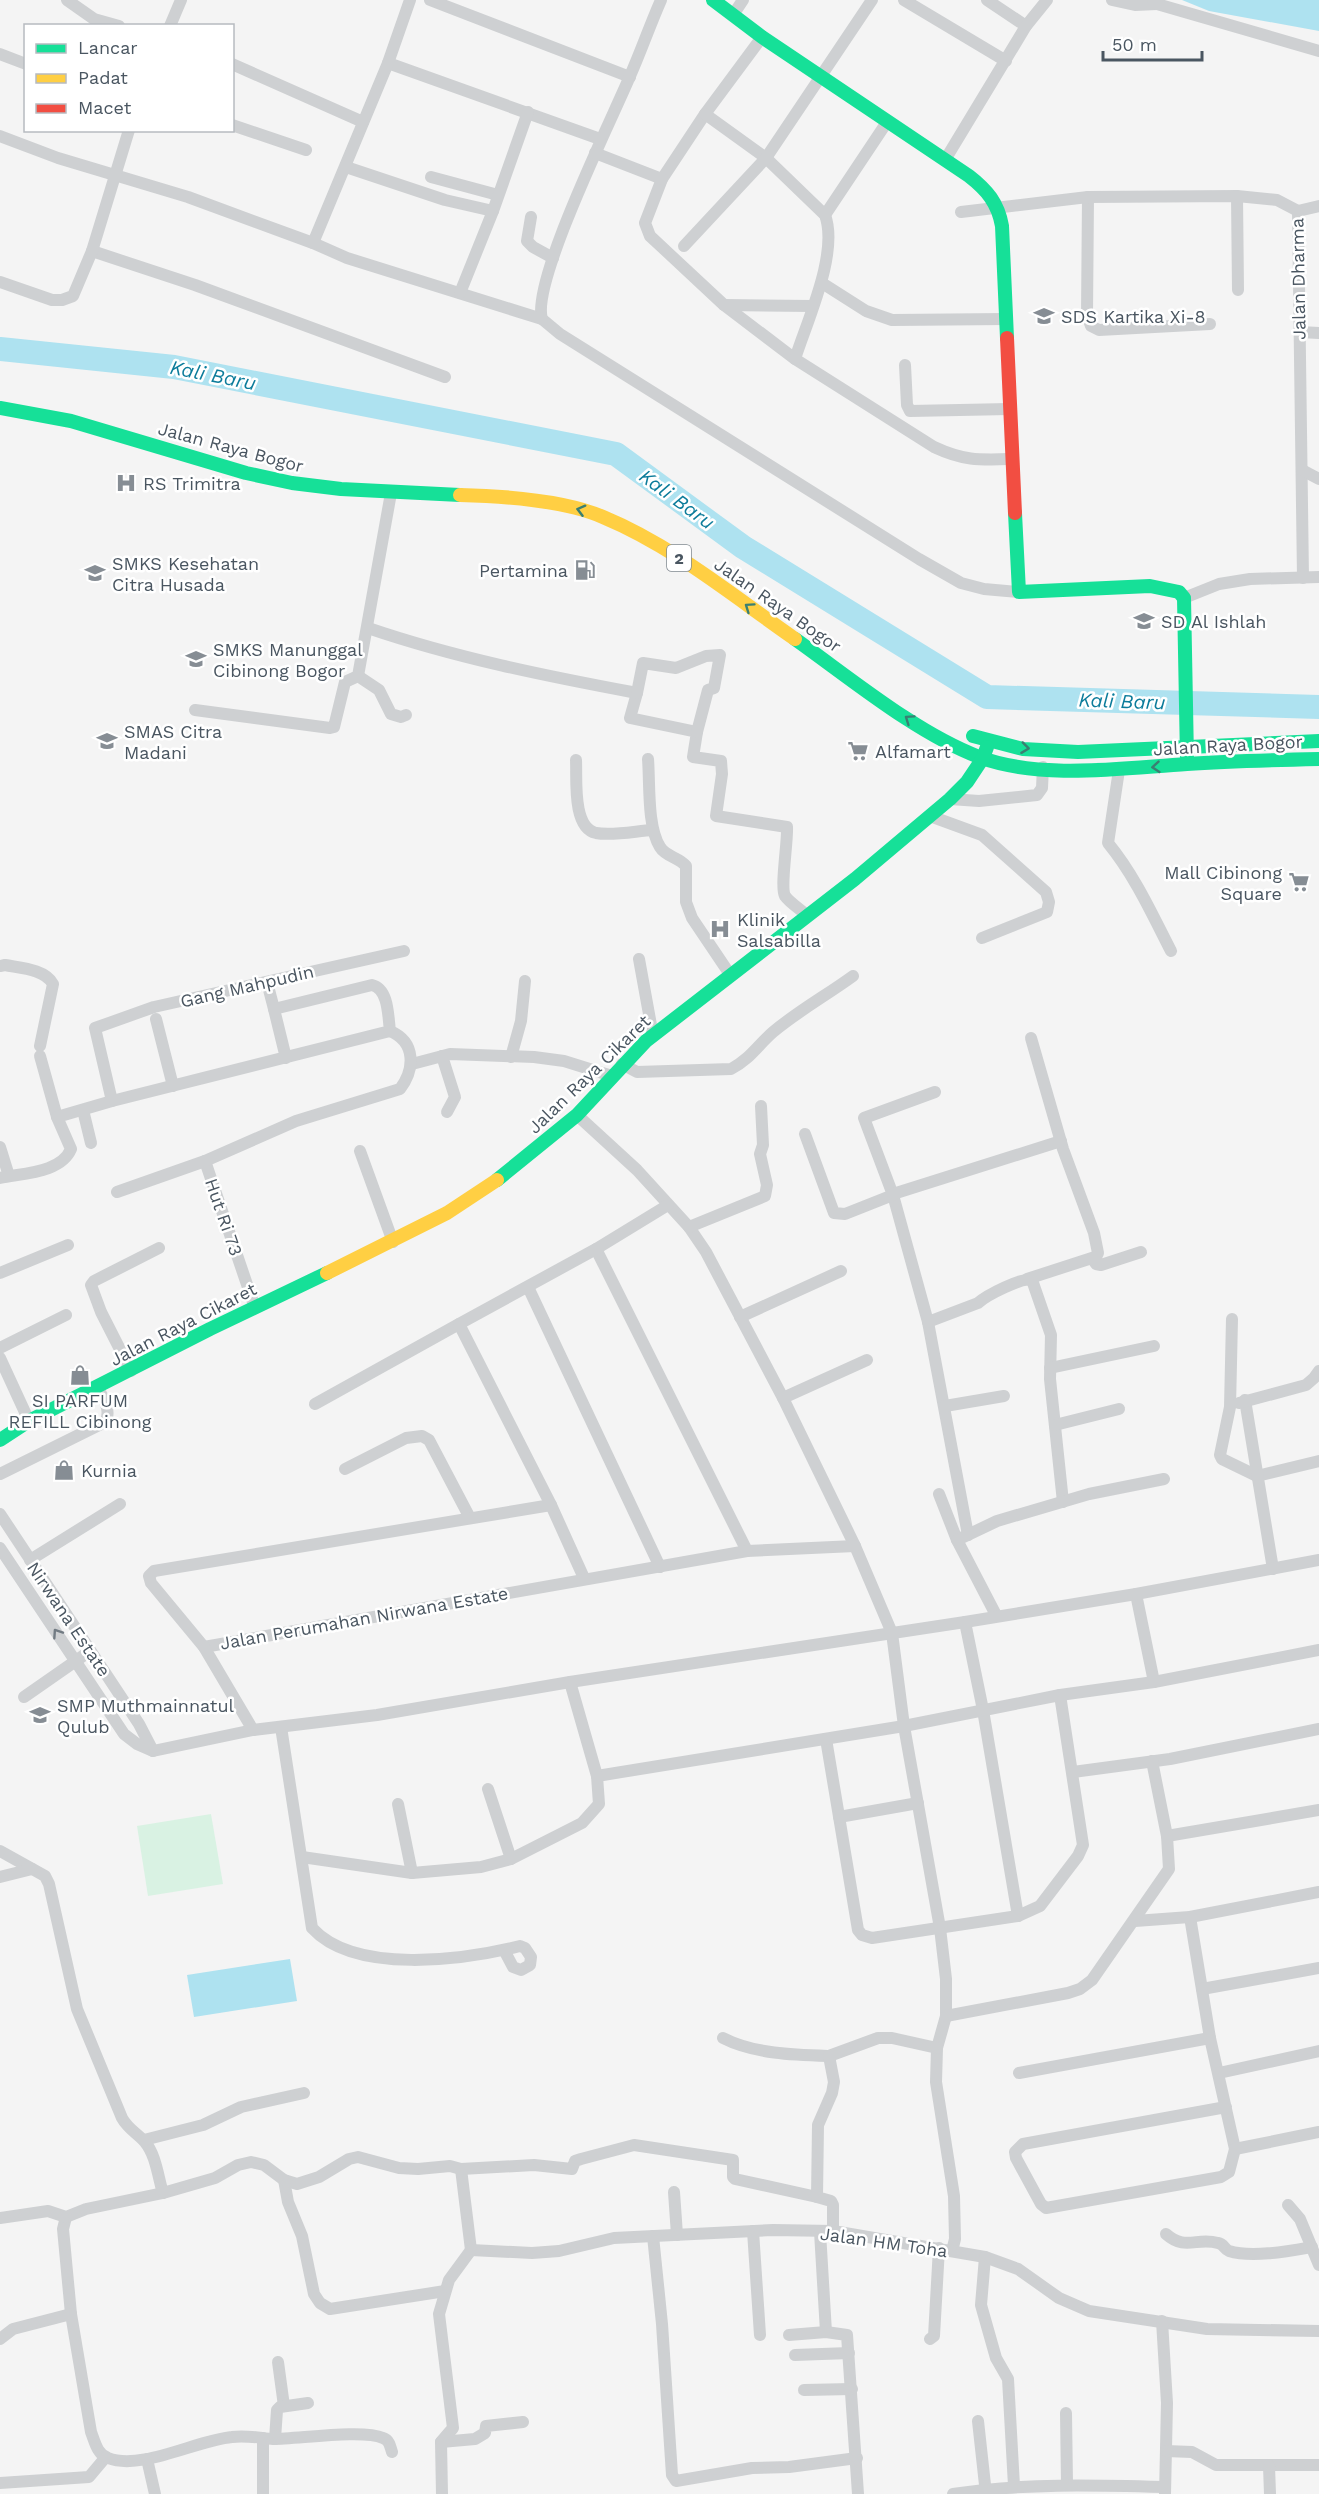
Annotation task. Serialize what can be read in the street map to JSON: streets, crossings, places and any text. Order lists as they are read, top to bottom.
{
  "streets": {
    "main road": ["Jalan Raya Bogor", "2", "Jalan Raya Cikaret"],
    "street": [
      "Jalan Dharma",
      "Gang Mahpudin",
      "Hut Ri 73",
      "Jalan Perumahan Nirwana Estate",
      "Nirwana Estate",
      "Jalan HM Toha"
    ]
  },
  "crossings": [
    ["Jalan Raya Bogor", "Jalan Raya Cikaret"],
    ["Jalan Raya Cikaret", "Hut Ri 73"]
  ],
  "water": ["Kali Baru"],
  "places": {
    "school or university": [
      "SDS Kartika Xi-8",
      "SMKS Kesehatan Citra Husada",
      "SD Al Ishlah",
      "SMKS Manunggal Cibinong Bogor",
      "SMAS Citra Madani",
      "SMP Muthmainnatul Qulub"
    ],
    "hospital": ["RS Trimitra", "Klinik Salsabilla"],
    "fuel station": ["Pertamina"],
    "supermarket": ["Alfamart", "Mall Cibinong Square"],
    "shop": ["SI PARFUM REFILL Cibinong", "Kurnia"]
  },
  "legend": ["Lancar", "Padat", "Macet"],
  "scale_bar": "50 m"
}
